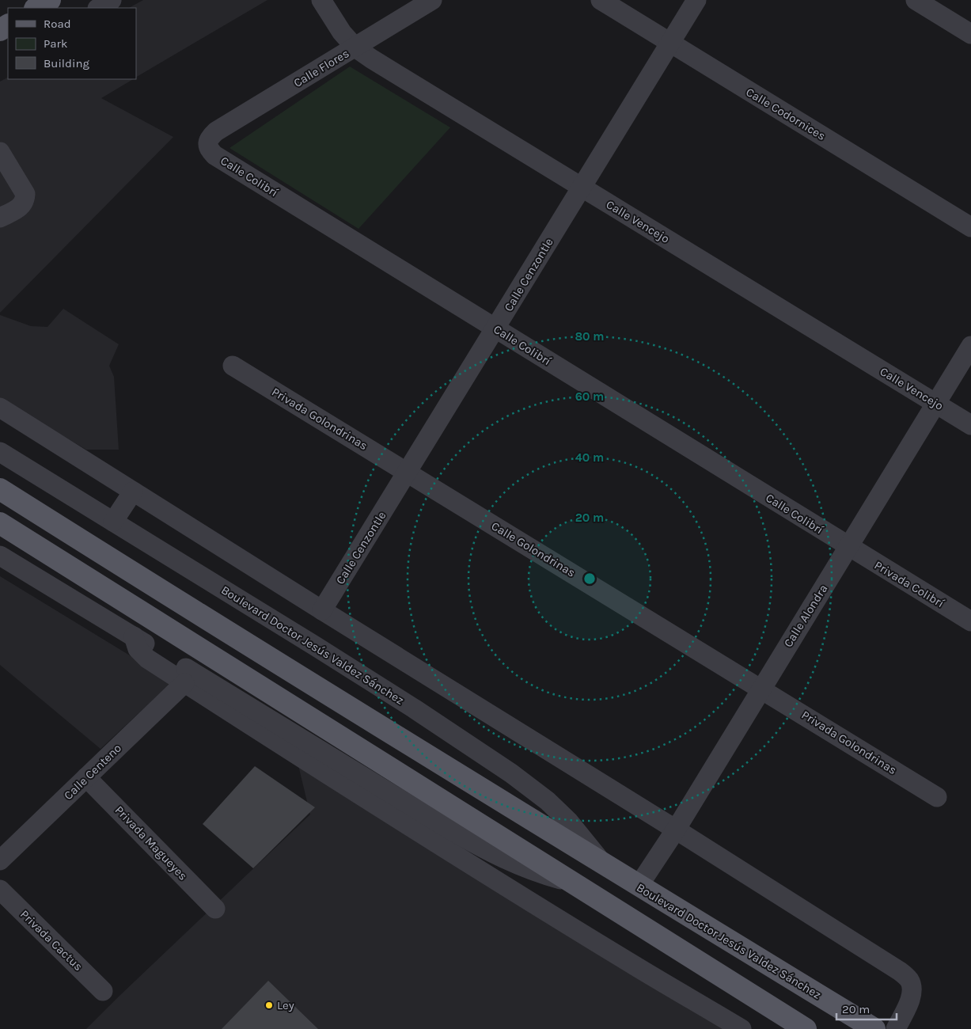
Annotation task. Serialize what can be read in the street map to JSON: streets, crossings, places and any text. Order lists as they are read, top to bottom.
{
  "streets": {
    "main road": ["Boulevard Doctor Jesús Valdez Sánchez"],
    "street": [
      "Calle Flores",
      "Calle Codornices",
      "Calle Colibrí",
      "Calle Vencejo",
      "Calle Cenzontle",
      "Privada Golondrinas",
      "Calle Golondrinas",
      "Privada Colibrí",
      "Calle Alondra",
      "Calle Centeno",
      "Privada Magueyes",
      "Privada Cactus"
    ]
  },
  "crossings": [
    ["Calle Flores", "Calle Colibrí"],
    ["Calle Flores", "Calle Vencejo"],
    ["Calle Codornices", "Calle Cenzontle"],
    ["Calle Colibrí", "Calle Cenzontle"],
    ["Calle Colibrí", "Privada Colibrí"],
    ["Calle Colibrí", "Calle Alondra"],
    ["Calle Vencejo", "Calle Cenzontle"],
    ["Calle Vencejo", "Calle Alondra"],
    ["Calle Cenzontle", "Privada Golondrinas"],
    ["Calle Cenzontle", "Calle Golondrinas"],
    ["Privada Golondrinas", "Calle Golondrinas"],
    ["Privada Golondrinas", "Calle Alondra"],
    ["Calle Golondrinas", "Calle Alondra"],
    ["Privada Colibrí", "Calle Alondra"],
    ["Calle Alondra", "Boulevard Doctor Jesús Valdez Sánchez"],
    ["Calle Centeno", "Privada Magueyes"]
  ],
  "places": ["Ley"],
  "legend": ["Road", "Park", "Building"],
  "scale_bar": "20 m",
  "rings": [
    "80 m",
    "60 m",
    "40 m",
    "20 m"
  ]
}
